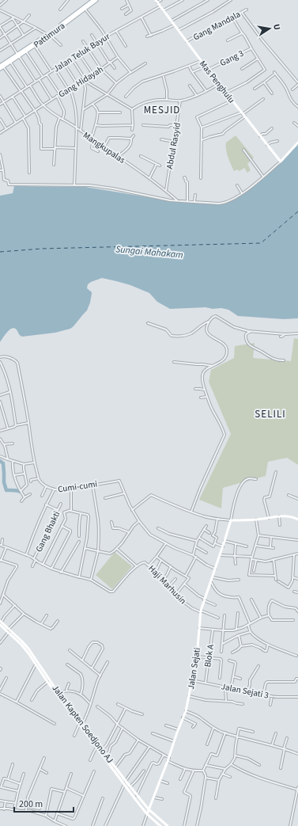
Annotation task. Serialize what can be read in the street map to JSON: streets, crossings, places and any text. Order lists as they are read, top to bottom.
{
  "streets": {
    "main road": [
      "Pattimura",
      "Mas Penghulu",
      "Jalan Sejati",
      "Jalan Kapten Soedjono AJ"
    ],
    "street": [
      "Gang Mandala",
      "Jalan Teluk Bayur",
      "Gang 3",
      "Gang Hidayah",
      "Abdul Rasyid",
      "Mangkupalas",
      "Cumi-cumi",
      "Gang Bhakti",
      "Haji Marhusin",
      "Blok A",
      "Jalan Sejati 3"
    ]
  },
  "crossings": [
    ["Gang Mandala", "Mas Penghulu"],
    ["Jalan Teluk Bayur", "Mas Penghulu"],
    ["Gang 3", "Mas Penghulu"],
    ["Gang Hidayah", "Mangkupalas"],
    ["Abdul Rasyid", "Mangkupalas"],
    ["Cumi-cumi", "Jalan Sejati"],
    ["Gang Bhakti", "Haji Marhusin"],
    ["Haji Marhusin", "Jalan Sejati"],
    ["Blok A", "Jalan Sejati 3"],
    ["Jalan Sejati", "Jalan Sejati 3"],
    ["Jalan Sejati", "Jalan Kapten Soedjono AJ"]
  ],
  "districts": ["MESJID", "SELILI"],
  "water": ["Sungai Mahakam"],
  "scale_bar": "200 m",
  "north": "right"
}
